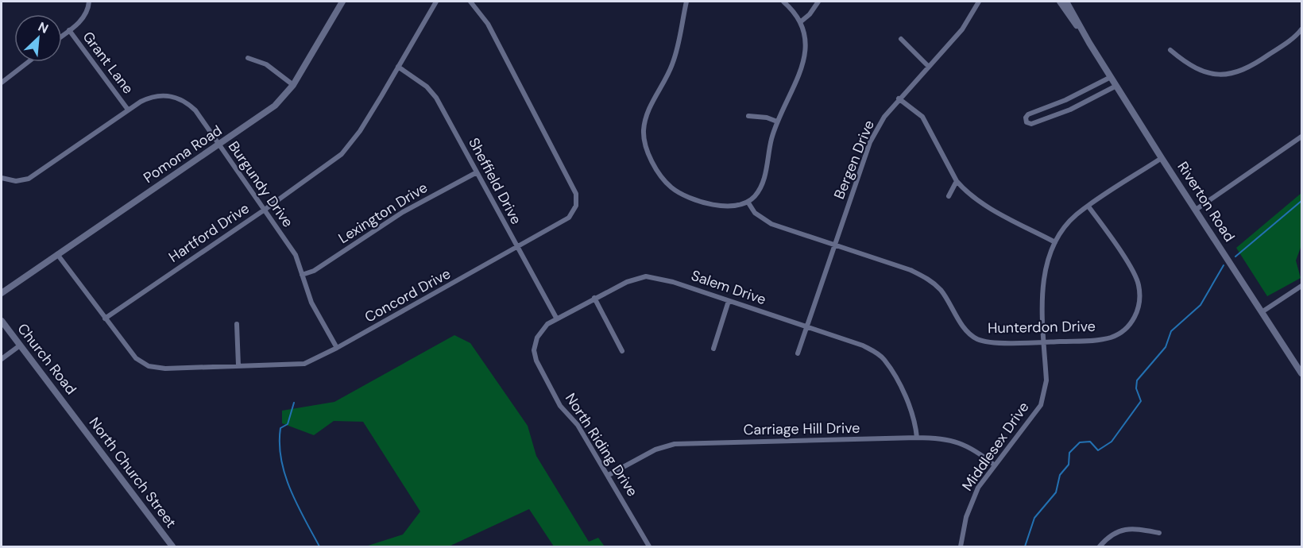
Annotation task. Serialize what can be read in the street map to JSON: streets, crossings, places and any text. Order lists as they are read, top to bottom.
{
  "streets": {
    "main road": ["Riverton Road", "Church Road", "North Church Street"],
    "street": [
      "Grant Lane",
      "Pomona Road",
      "Bergen Drive",
      "Sheffield Drive",
      "Burgundy Drive",
      "Lexington Drive",
      "Hartford Drive",
      "Salem Drive",
      "Concord Drive",
      "Hunterdon Drive",
      "Carriage Hill Drive",
      "North Riding Drive",
      "Middlesex Drive"
    ]
  },
  "crossings": [
    ["Grant Lane", "Burgundy Drive"],
    ["Pomona Road", "Burgundy Drive"],
    ["Pomona Road", "Concord Drive"],
    ["Bergen Drive", "Salem Drive"],
    ["Bergen Drive", "Hunterdon Drive"],
    ["Sheffield Drive", "Lexington Drive"],
    ["Sheffield Drive", "Hartford Drive"],
    ["Sheffield Drive", "Salem Drive"],
    ["Sheffield Drive", "Concord Drive"],
    ["Burgundy Drive", "Lexington Drive"],
    ["Burgundy Drive", "Hartford Drive"],
    ["Burgundy Drive", "Concord Drive"],
    ["Riverton Road", "Middlesex Drive"],
    ["Hartford Drive", "Concord Drive"],
    ["Salem Drive", "Carriage Hill Drive"],
    ["Salem Drive", "North Riding Drive"],
    ["Hunterdon Drive", "Middlesex Drive"],
    ["Church Road", "North Church Street"],
    ["Carriage Hill Drive", "North Riding Drive"],
    ["Carriage Hill Drive", "Middlesex Drive"]
  ],
  "north": "top right"
}
